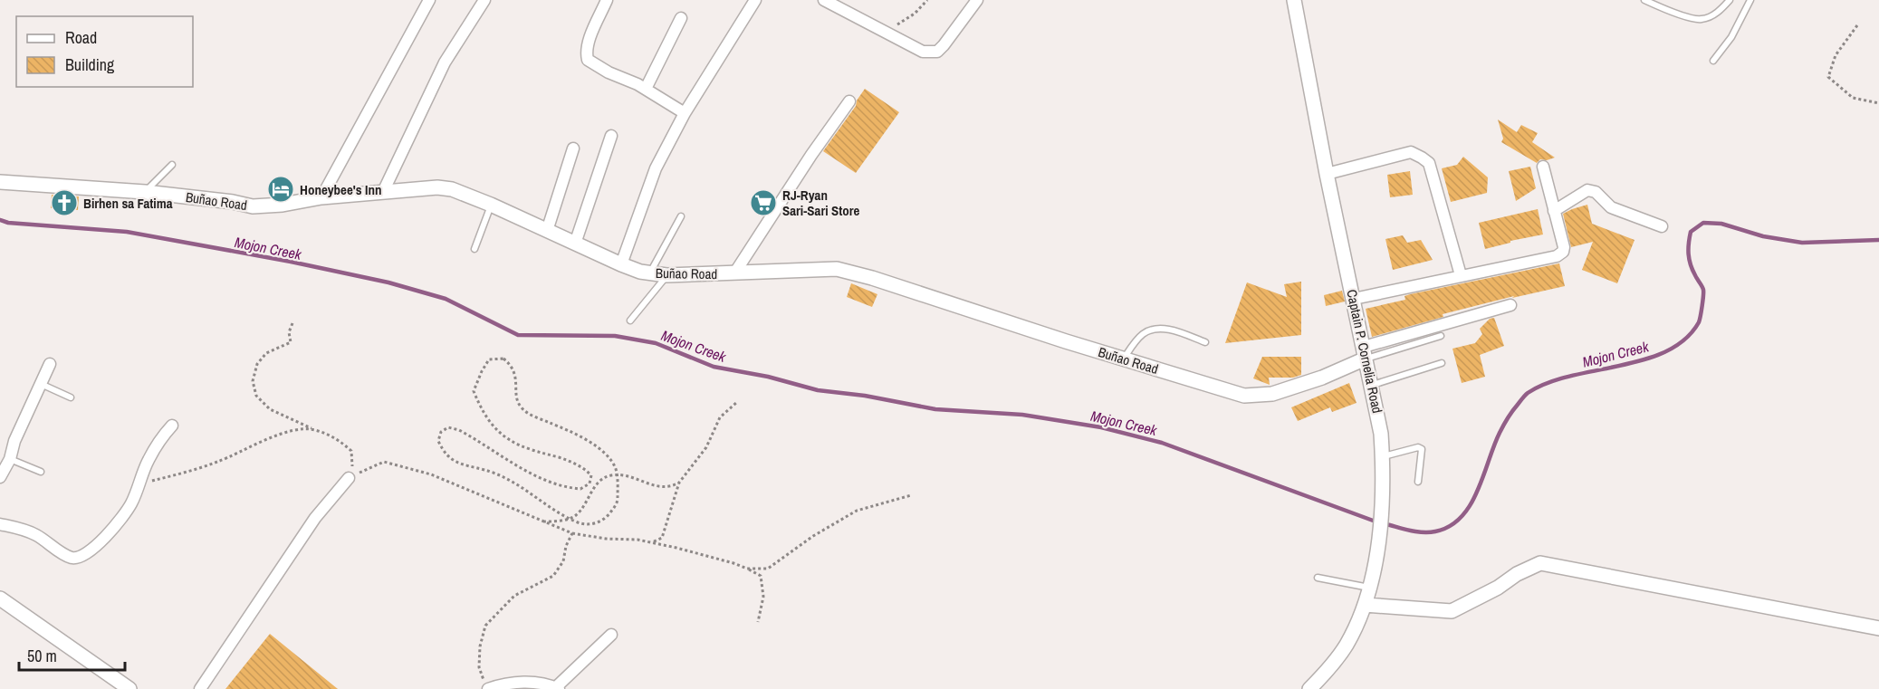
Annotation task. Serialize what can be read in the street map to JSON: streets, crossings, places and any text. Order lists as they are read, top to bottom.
{
  "streets": {
    "street": ["Buñao Road", "Captain P. Cornelia Road"]
  },
  "crossings": [
    ["Buñao Road", "Captain P. Cornelia Road"]
  ],
  "water": ["Mojon Creek"],
  "places": {
    "hotel": ["Honeybee's Inn"],
    "church": ["Birhen sa Fatima"],
    "supermarket": ["RJ-Ryan Sari-Sari Store"]
  },
  "legend": ["Road", "Building"],
  "scale_bar": "50 m"
}
